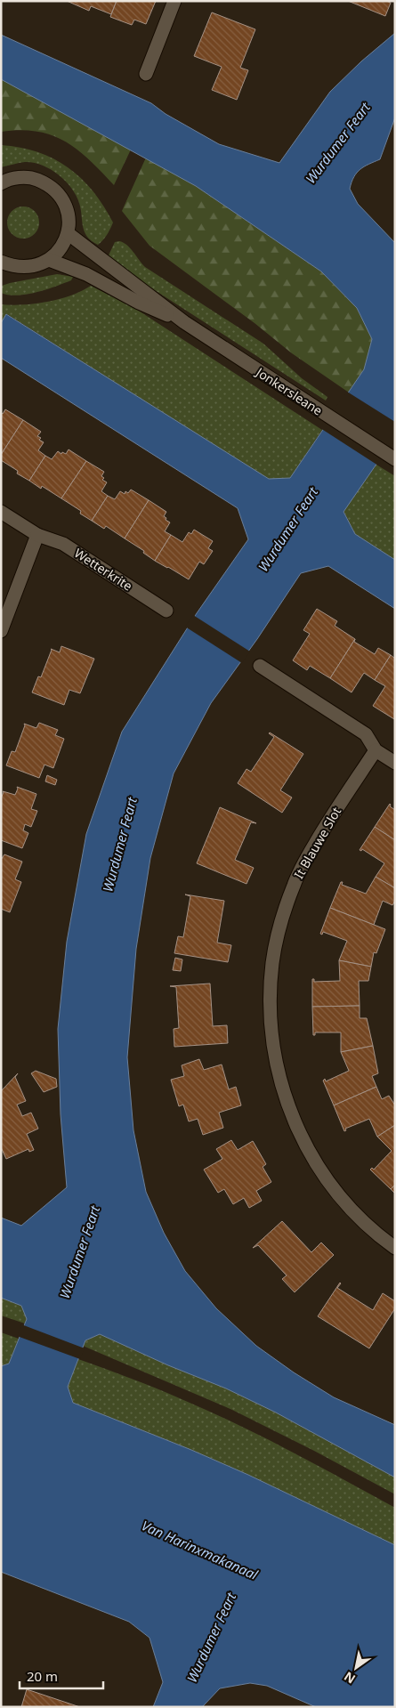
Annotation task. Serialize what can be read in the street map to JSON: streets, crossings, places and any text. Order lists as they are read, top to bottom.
{
  "streets": {
    "street": ["Jonkersleane", "Wetterkrite", "It Blauwe Slot"]
  },
  "water": ["Wurdumer Feart", "Van Harinxmakanaal"],
  "scale_bar": "20 m",
  "north": "bottom left"
}
